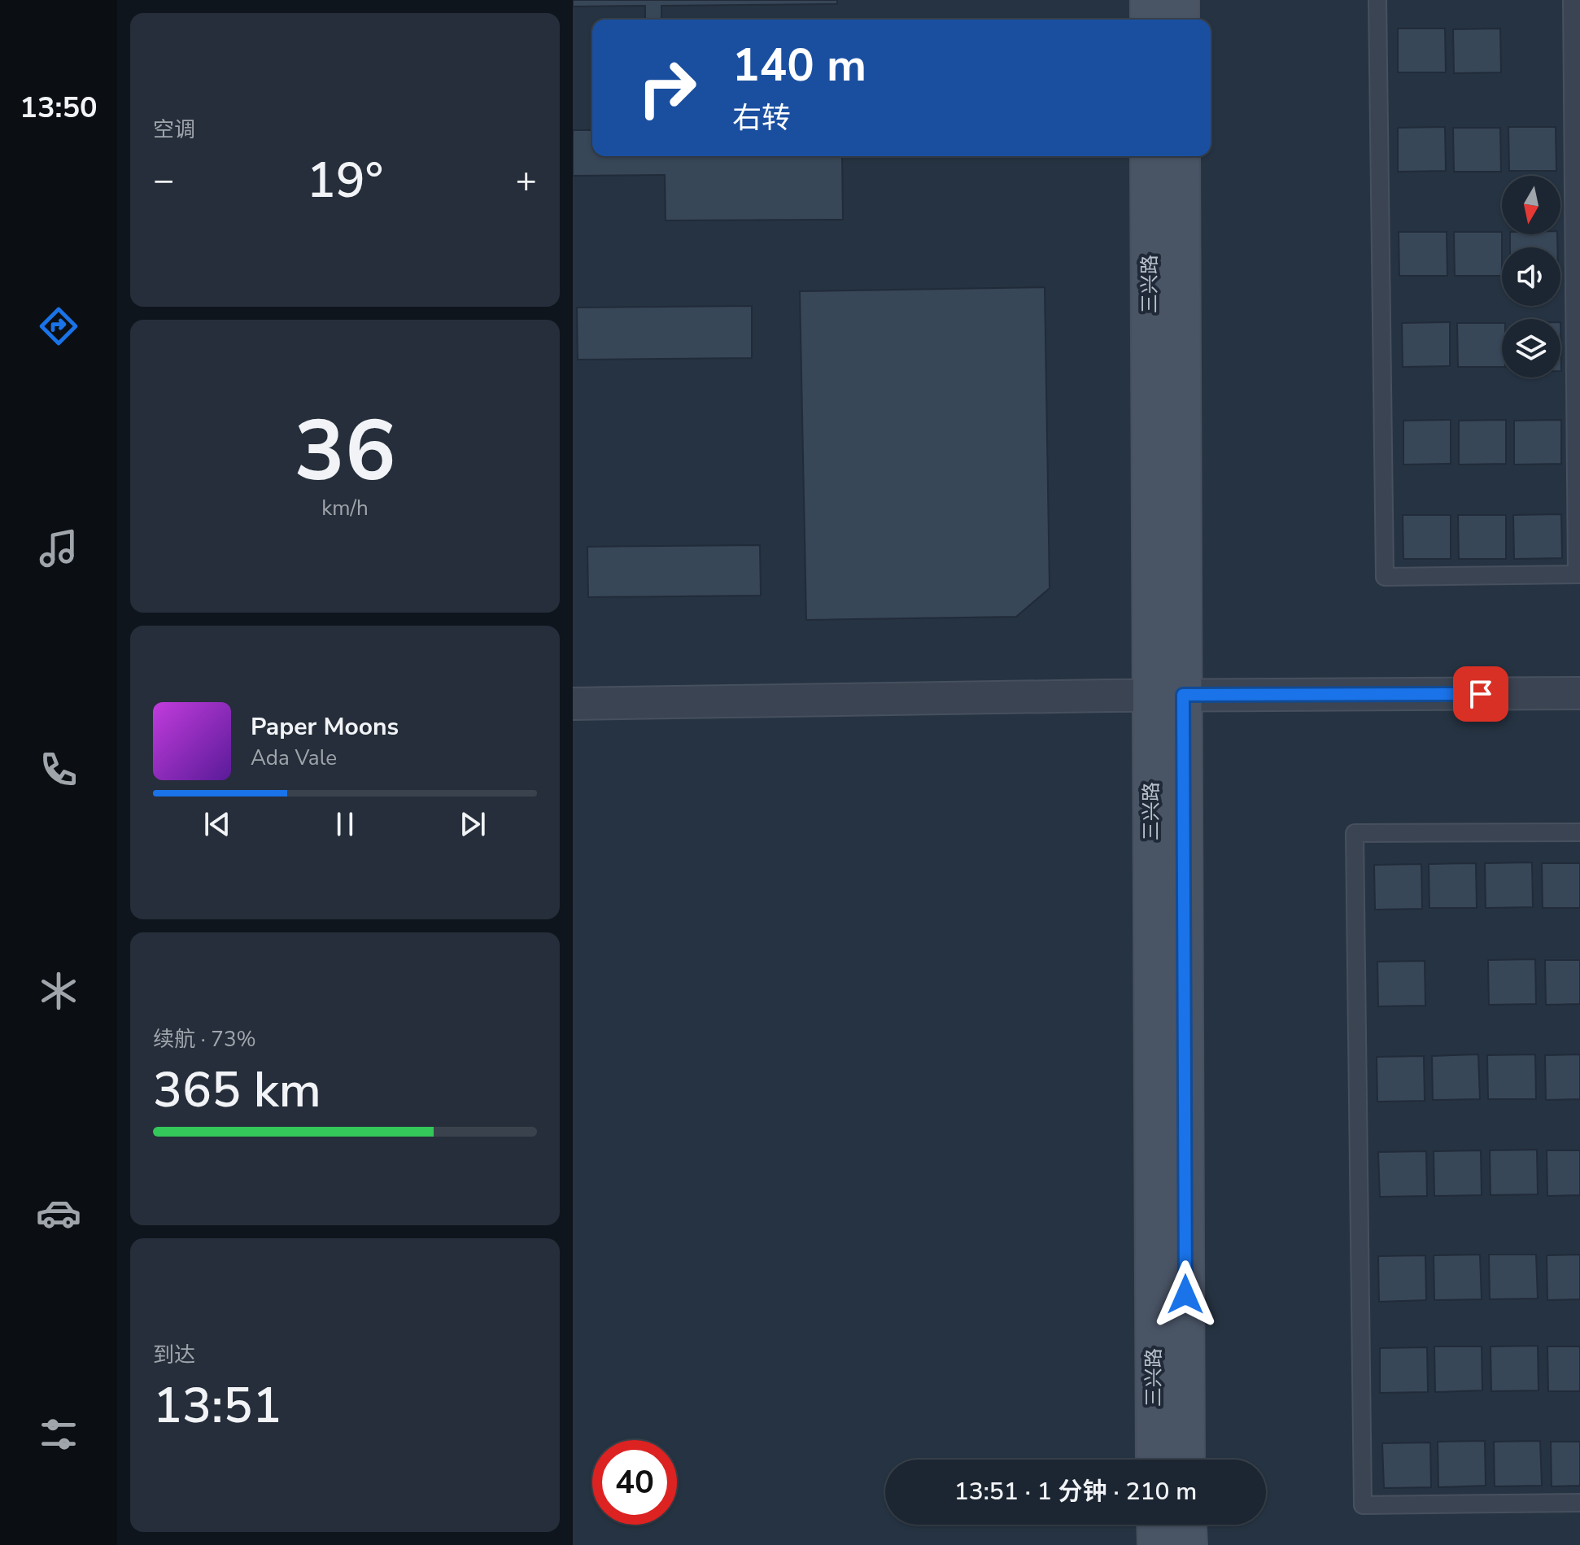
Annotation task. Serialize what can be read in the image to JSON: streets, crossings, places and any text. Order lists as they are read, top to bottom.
{
  "streets": {
    "street": ["三兴路"]
  },
  "north": "bottom",
  "page": {
    "tabs": "13:50",
    "tile": [
      "空调",
      ["36", "km/h"],
      ["续航 · 73%", "365 km"],
      ["到达", "13:51"]
    ],
    "turn": ["140 m", "右转"],
    "heat": ["−", "19°", "+"],
    "song": ["Paper Moons", "Ada Vale"],
    "limit": "40",
    "trip": "13:51 · 1 分钟 · 210 m"
  }
}
